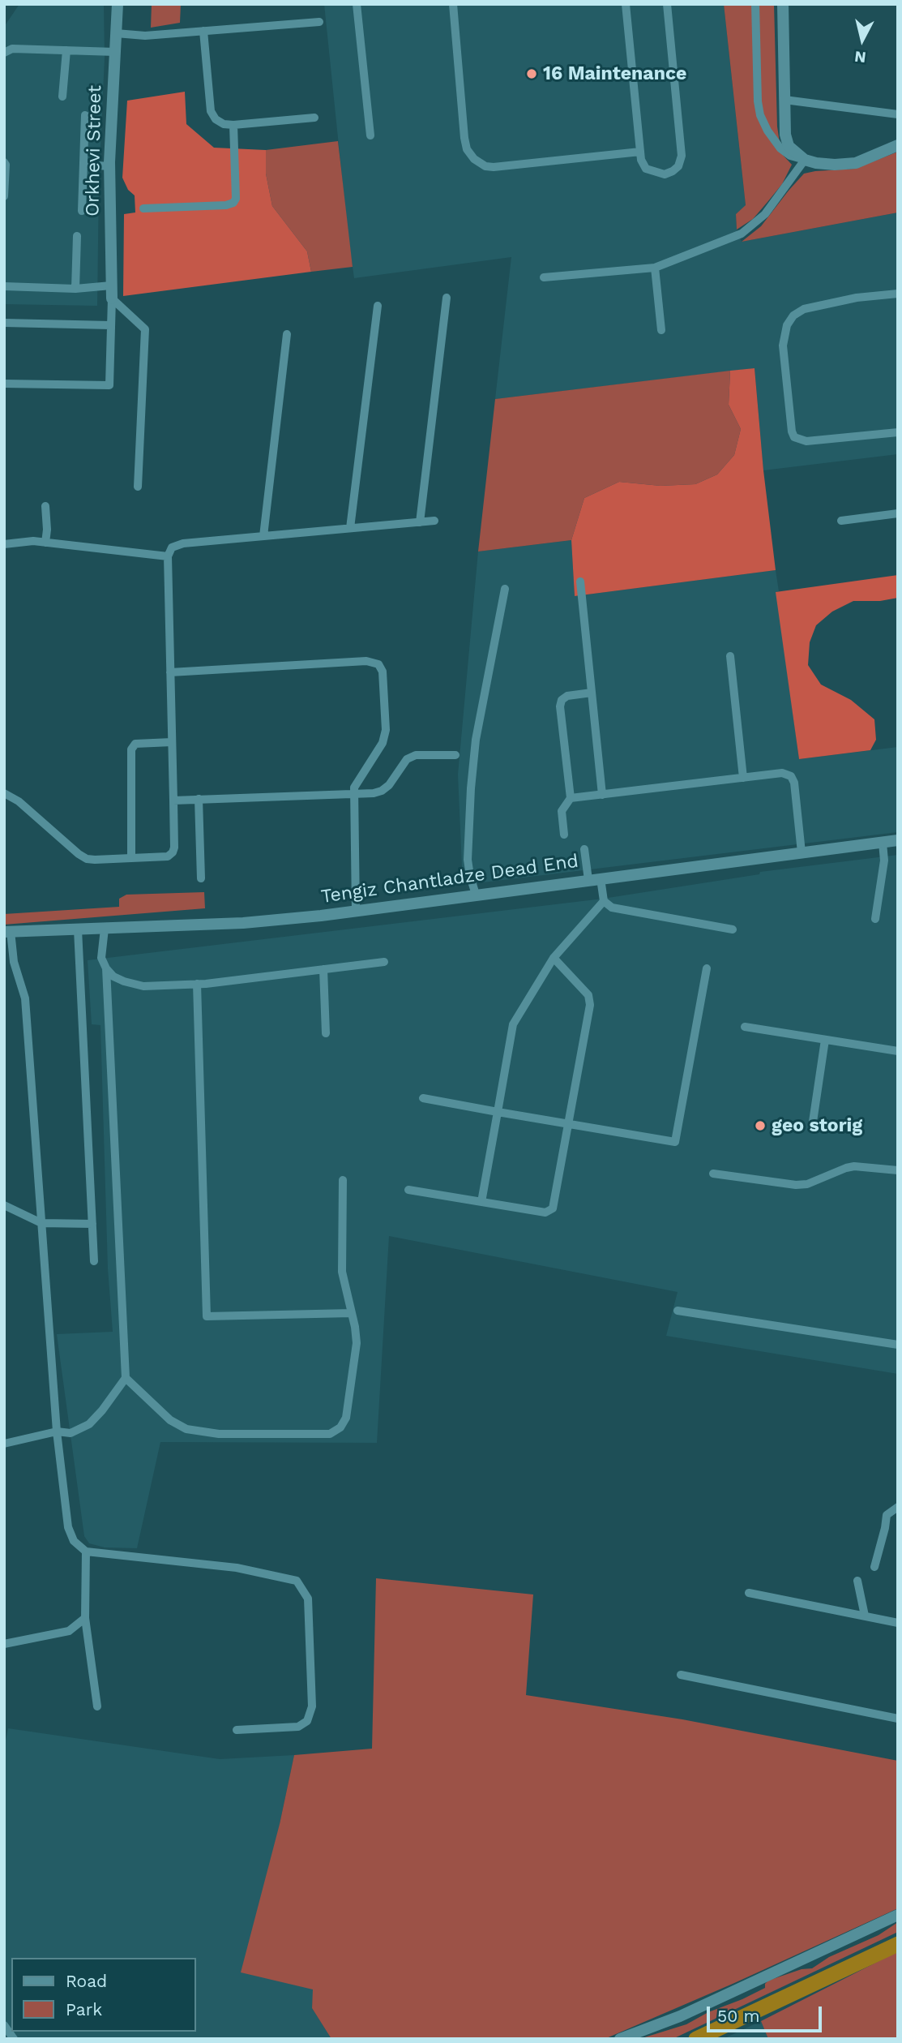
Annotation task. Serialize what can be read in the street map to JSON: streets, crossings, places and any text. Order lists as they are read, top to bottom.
{
  "streets": {
    "street": ["Orkhevi Street", "Tengiz Chantladze Dead End"]
  },
  "places": ["16 Maintenance", "geo storig"],
  "legend": ["Road", "Park"],
  "scale_bar": "50 m",
  "north": "bottom"
}
